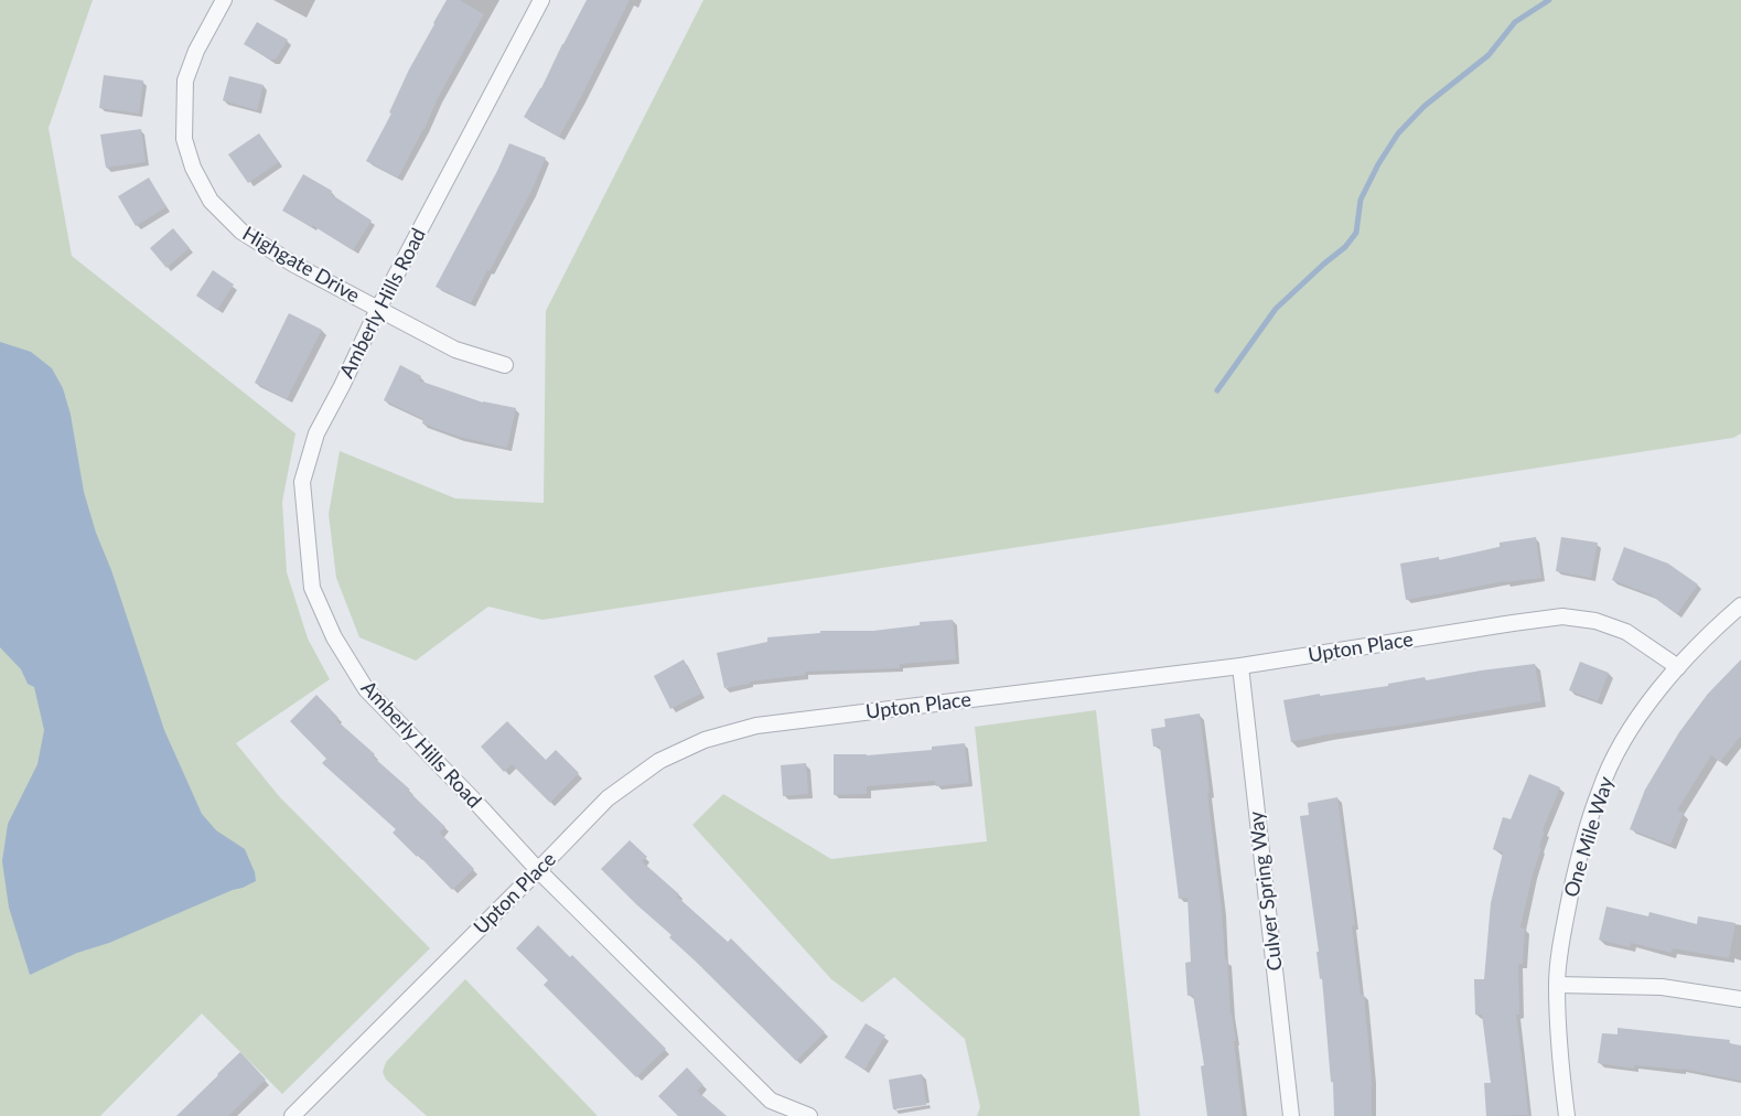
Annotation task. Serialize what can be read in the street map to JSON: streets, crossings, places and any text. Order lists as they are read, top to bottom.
{
  "streets": {
    "street": [
      "Highgate Drive",
      "Amberly Hills Road",
      "Upton Place",
      "One Mile Way",
      "Culver Spring Way"
    ]
  },
  "crossings": [
    ["Highgate Drive", "Amberly Hills Road"],
    ["Amberly Hills Road", "Upton Place"],
    ["Upton Place", "One Mile Way"],
    ["Upton Place", "Culver Spring Way"]
  ]
}
